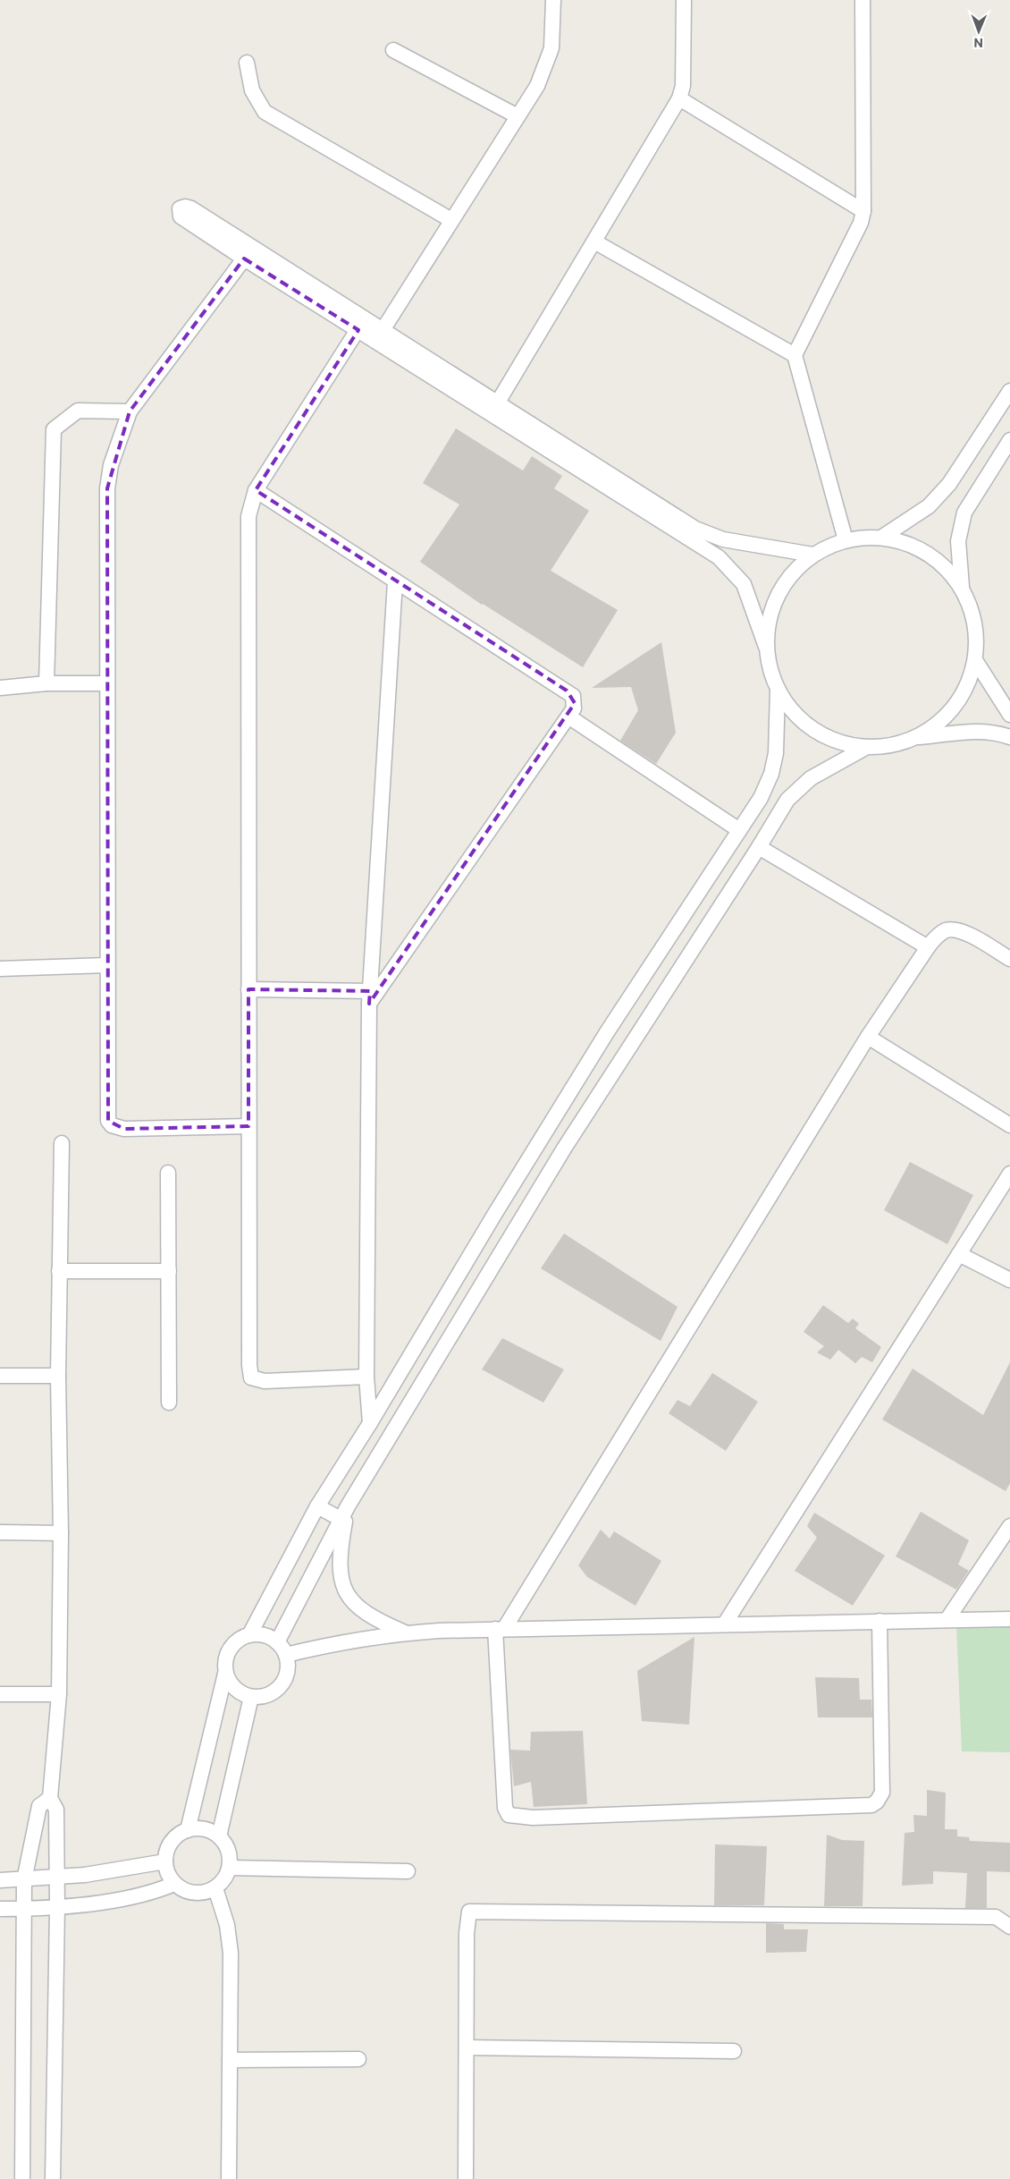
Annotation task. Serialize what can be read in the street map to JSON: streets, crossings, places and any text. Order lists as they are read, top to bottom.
{
  "north": "bottom"
}
